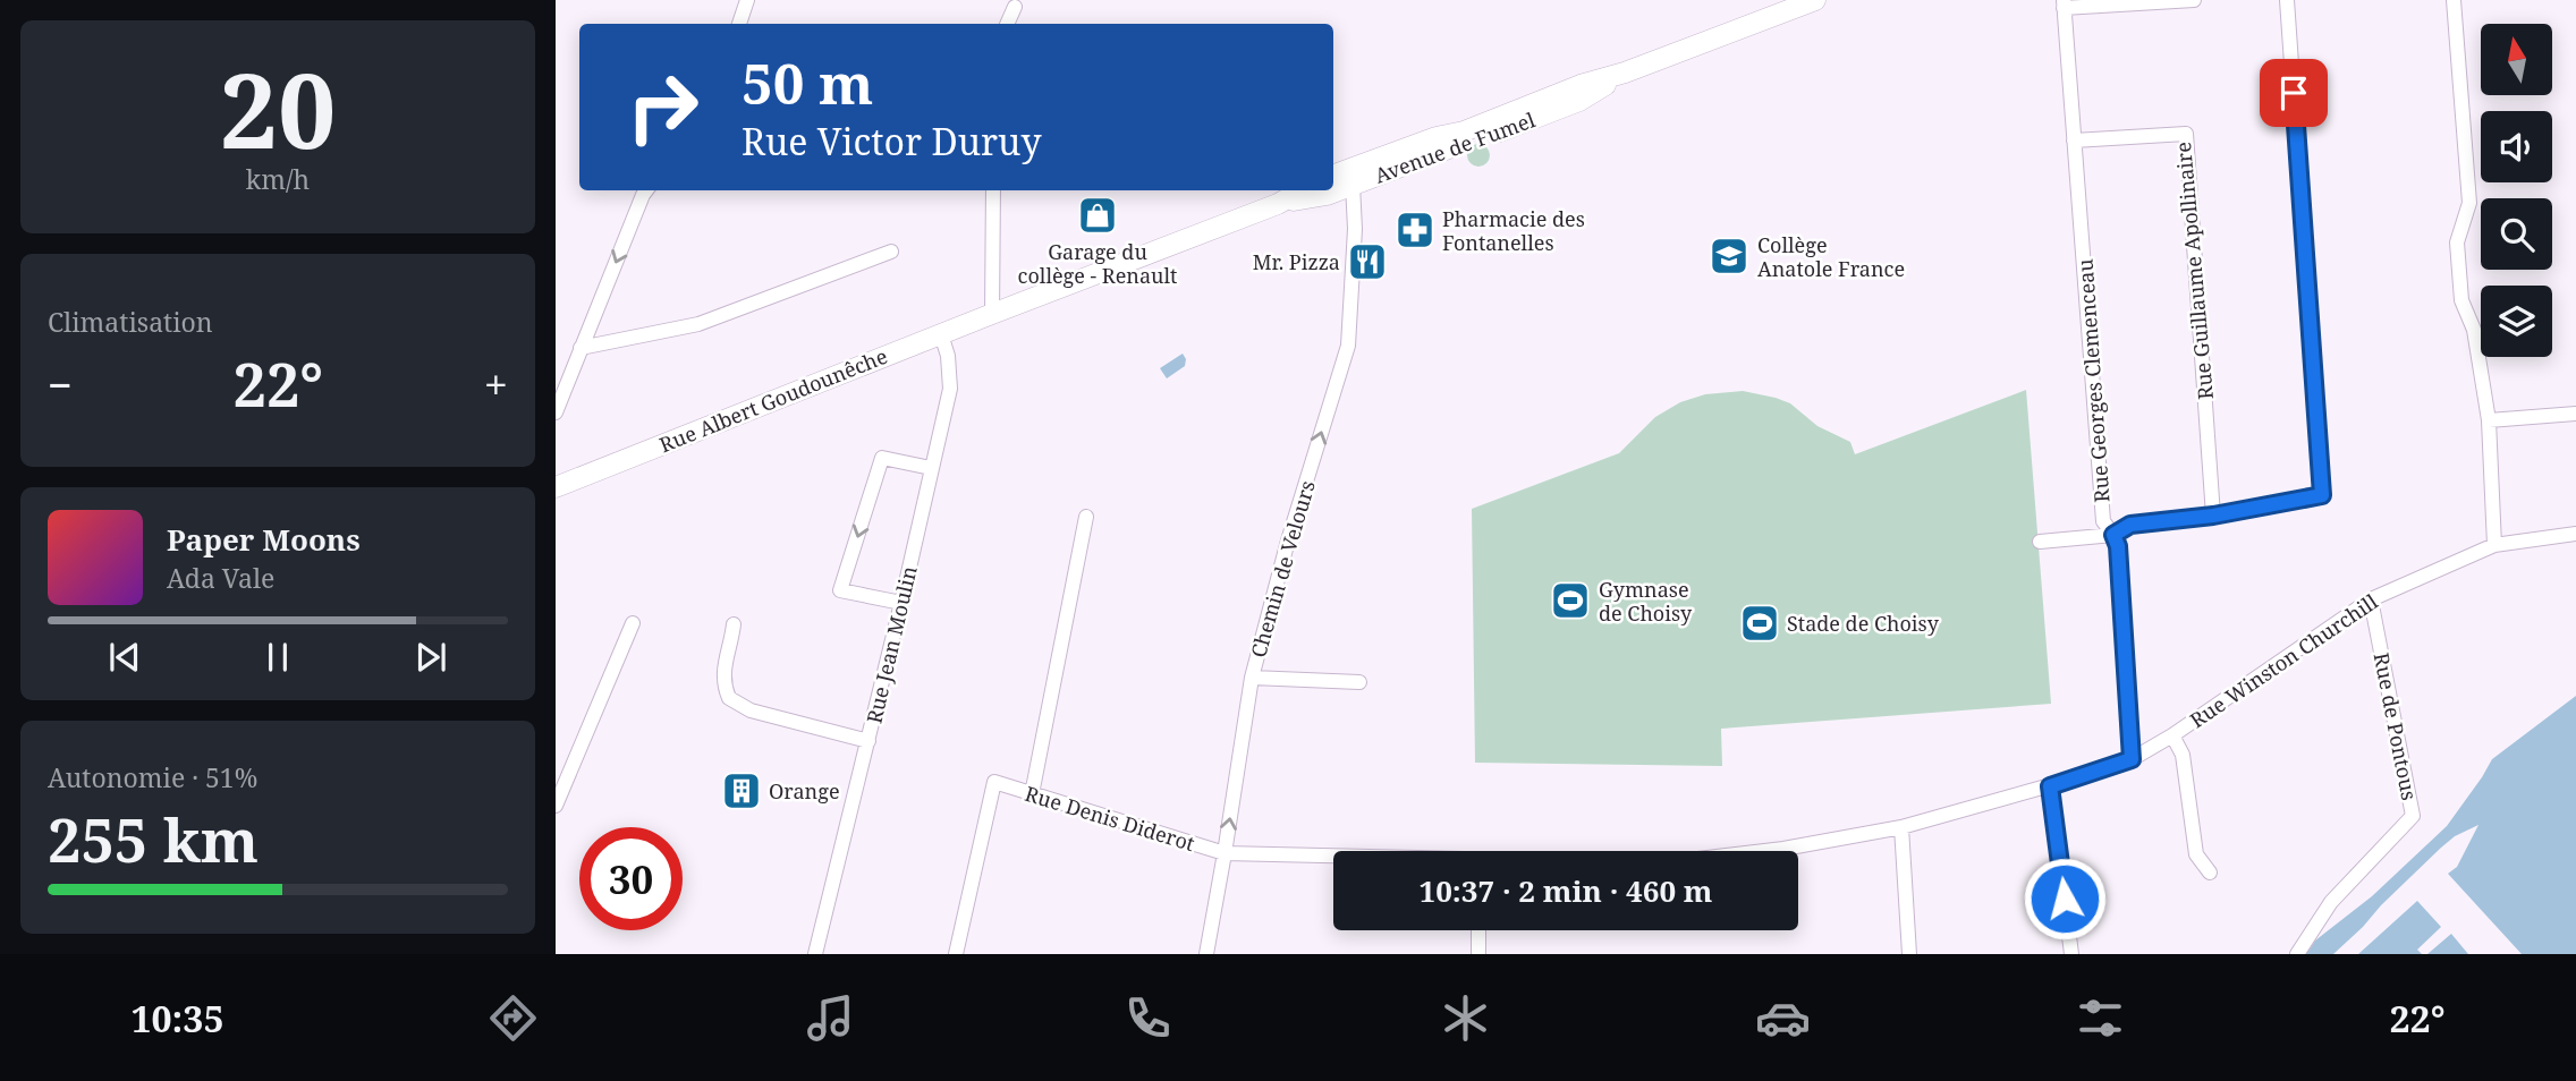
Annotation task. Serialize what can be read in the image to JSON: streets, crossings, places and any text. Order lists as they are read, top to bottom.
{
  "streets": {
    "main road": ["Avenue de Fumel", "Rue Albert Goudounêche"],
    "street": [
      "Rue Guillaume Apollinaire",
      "Rue Georges Clemenceau",
      "Chemin de Velours",
      "Rue Jean Moulin",
      "Rue Winston Churchill",
      "Rue de Pontous",
      "Rue Denis Diderot"
    ]
  },
  "crossings": [
    ["Avenue de Fumel", "Rue Albert Goudounêche"],
    ["Avenue de Fumel", "Chemin de Velours"],
    ["Rue Guillaume Apollinaire", "Rue Georges Clemenceau"],
    ["Rue Georges Clemenceau", "Rue Winston Churchill"],
    ["Rue Albert Goudounêche", "Rue Jean Moulin"],
    ["Chemin de Velours", "Rue Denis Diderot"],
    ["Rue Winston Churchill", "Rue de Pontous"]
  ],
  "one_way": ["Chemin de Velours"],
  "places": {
    "shop": ["Garage du collège - Renault"],
    "pharmacy": ["Pharmacie des Fontanelles"],
    "school or university": ["Collège Anatole France"],
    "restaurant": ["Mr. Pizza"],
    "sports": ["Gymnase de Choisy", "Stade de Choisy"],
    "building": ["Orange"]
  },
  "north": "top",
  "page": {
    "tile": [
      ["20", "km/h"],
      "Climatisation",
      ["Autonomie · 51%", "255 km"]
    ],
    "turn": ["50 m", "Rue Victor Duruy"],
    "heat": ["−", "22°", "+"],
    "song": ["Paper Moons", "Ada Vale"],
    "limit": "30",
    "trip": "10:37 · 2 min · 460 m",
    "tabs": ["10:35", "22°"]
  }
}
